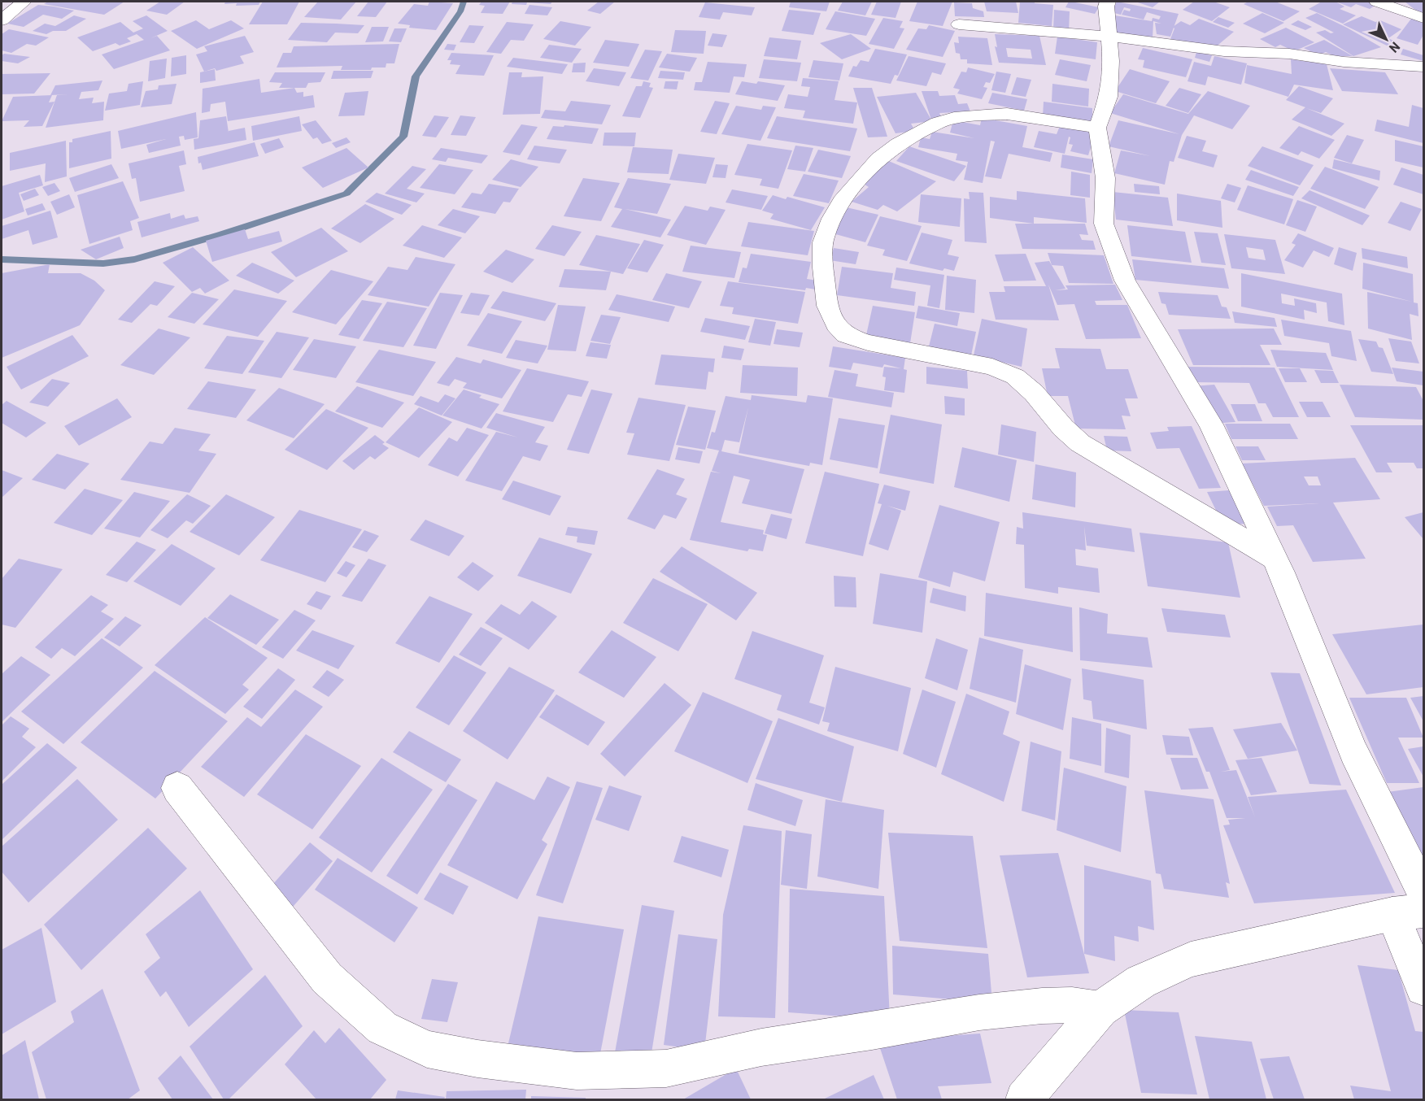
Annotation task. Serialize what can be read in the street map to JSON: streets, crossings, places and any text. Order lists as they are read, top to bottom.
{
  "north": "bottom right"
}
